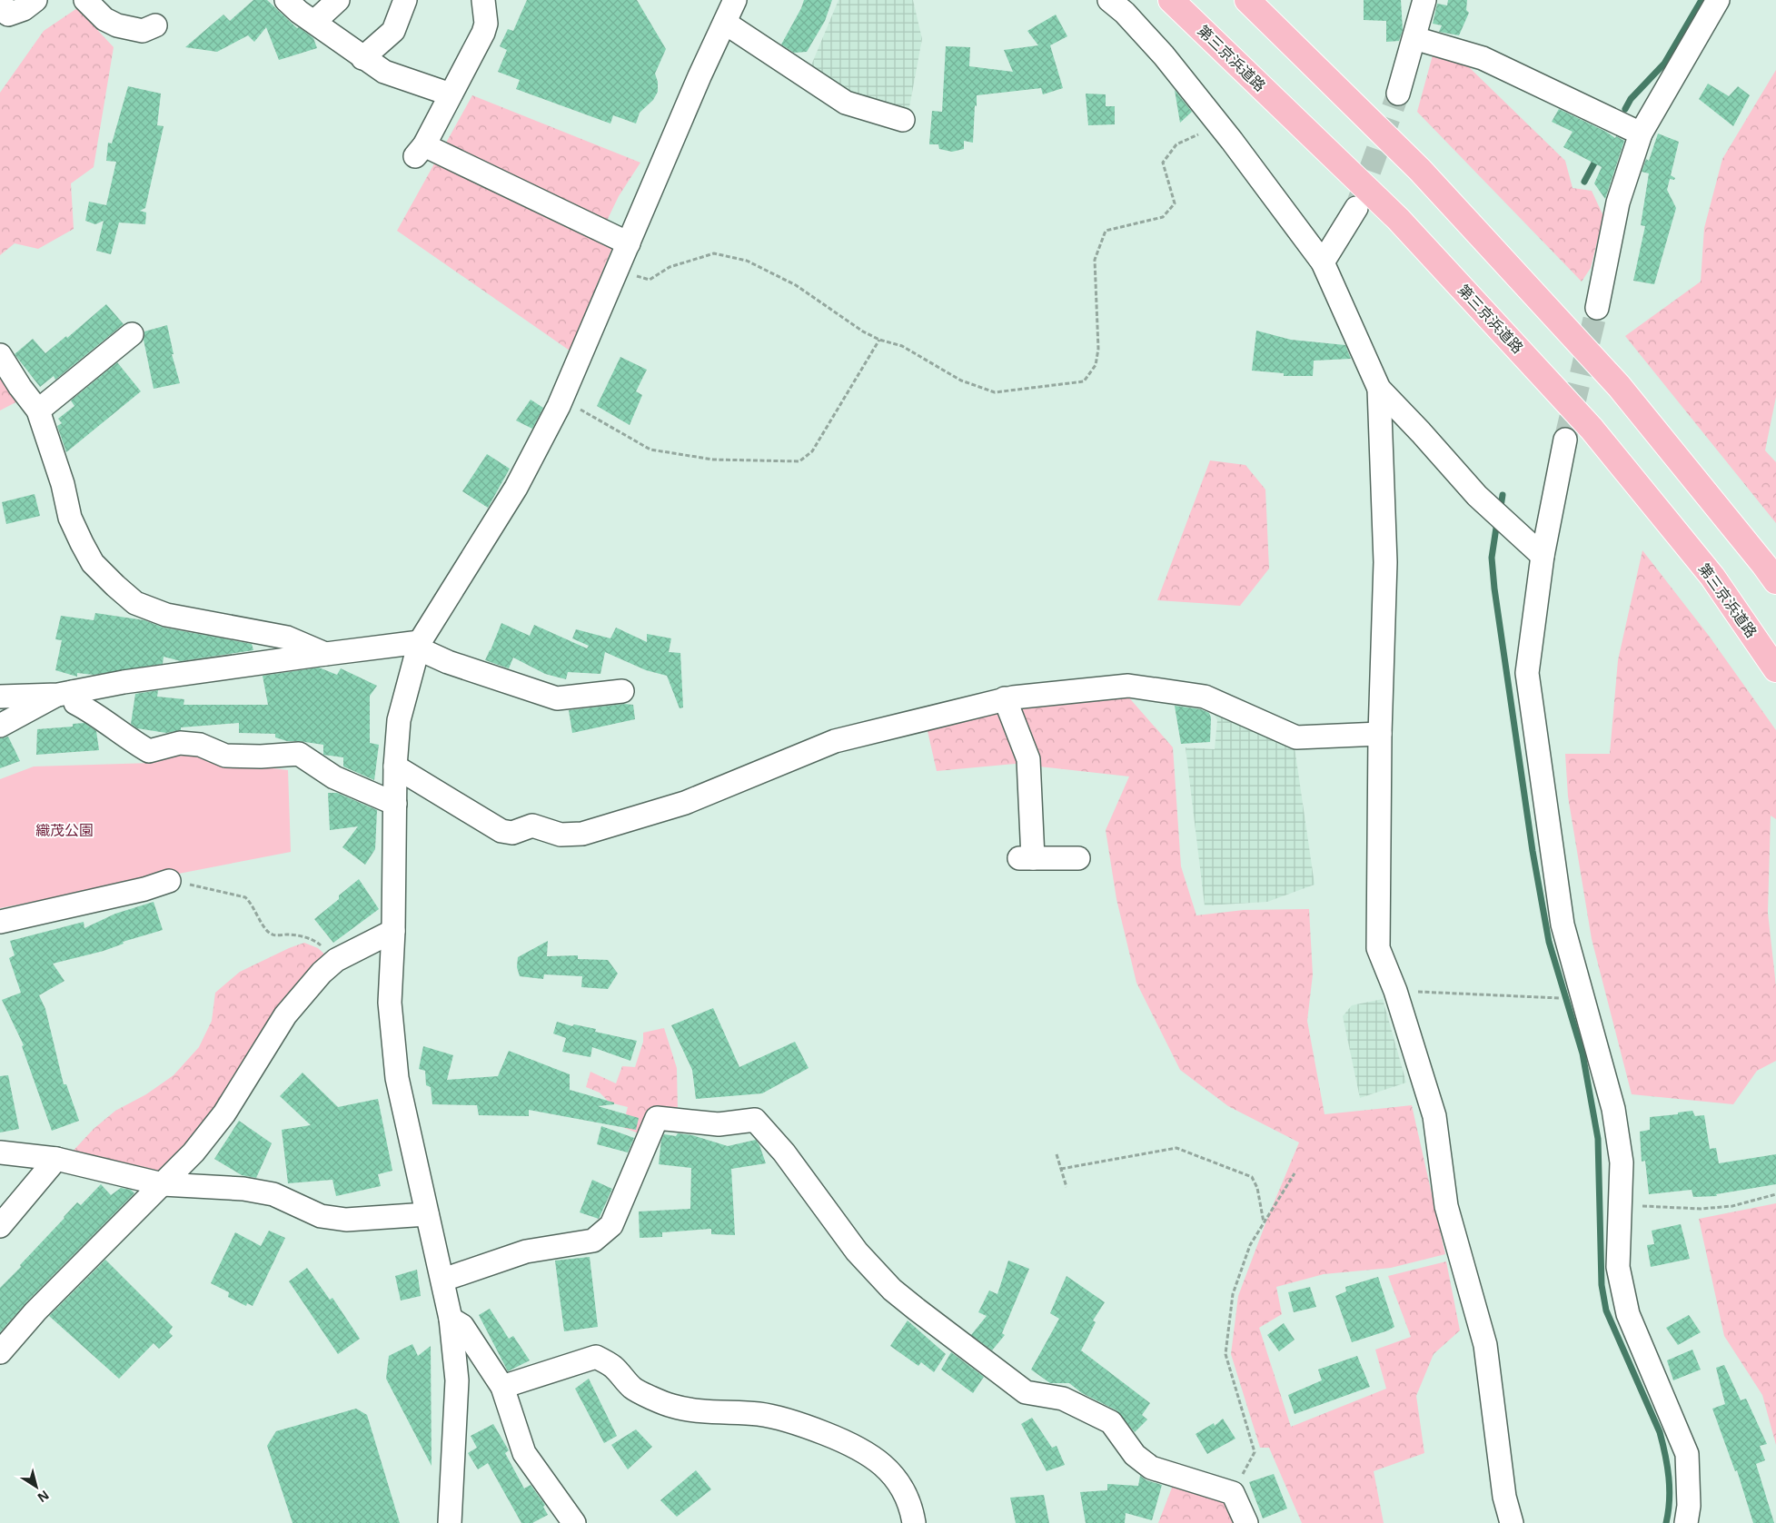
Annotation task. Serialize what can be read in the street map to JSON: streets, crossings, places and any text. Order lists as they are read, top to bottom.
{
  "streets": {
    "highway": ["第三京浜道路"]
  },
  "parks": ["織茂公園"],
  "north": "bottom right"
}
